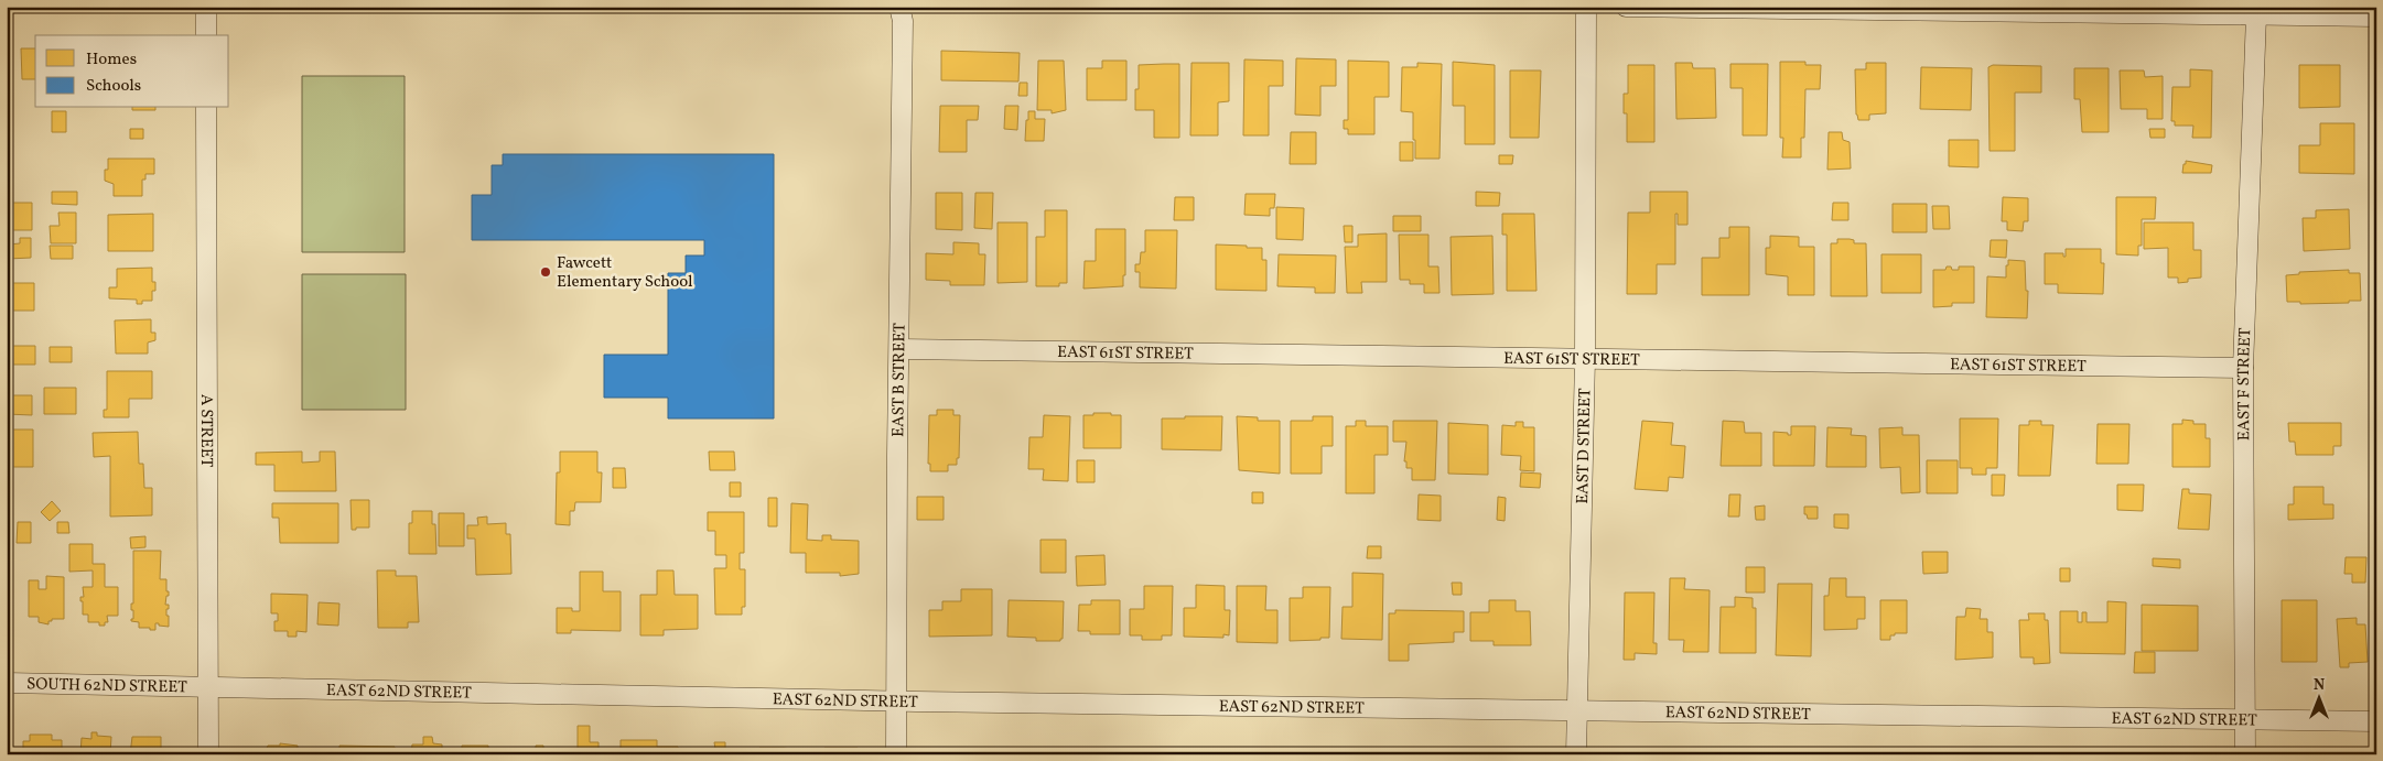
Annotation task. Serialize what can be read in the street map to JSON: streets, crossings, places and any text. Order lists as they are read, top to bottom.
{
  "streets": {
    "street": [
      "EAST 61ST STREET",
      "EAST B STREET",
      "EAST F STREET",
      "A STREET",
      "EAST D STREET",
      "SOUTH 62ND STREET",
      "EAST 62ND STREET"
    ]
  },
  "crossings": [
    ["EAST 61ST STREET", "EAST B STREET"],
    ["EAST 61ST STREET", "EAST F STREET"],
    ["EAST 61ST STREET", "EAST D STREET"],
    ["EAST B STREET", "EAST 62ND STREET"],
    ["EAST F STREET", "EAST 62ND STREET"],
    ["A STREET", "SOUTH 62ND STREET"],
    ["A STREET", "EAST 62ND STREET"],
    ["EAST D STREET", "EAST 62ND STREET"],
    ["SOUTH 62ND STREET", "EAST 62ND STREET"]
  ],
  "places": ["Fawcett Elementary School"],
  "legend": ["Homes", "Schools"],
  "north": "top"
}
